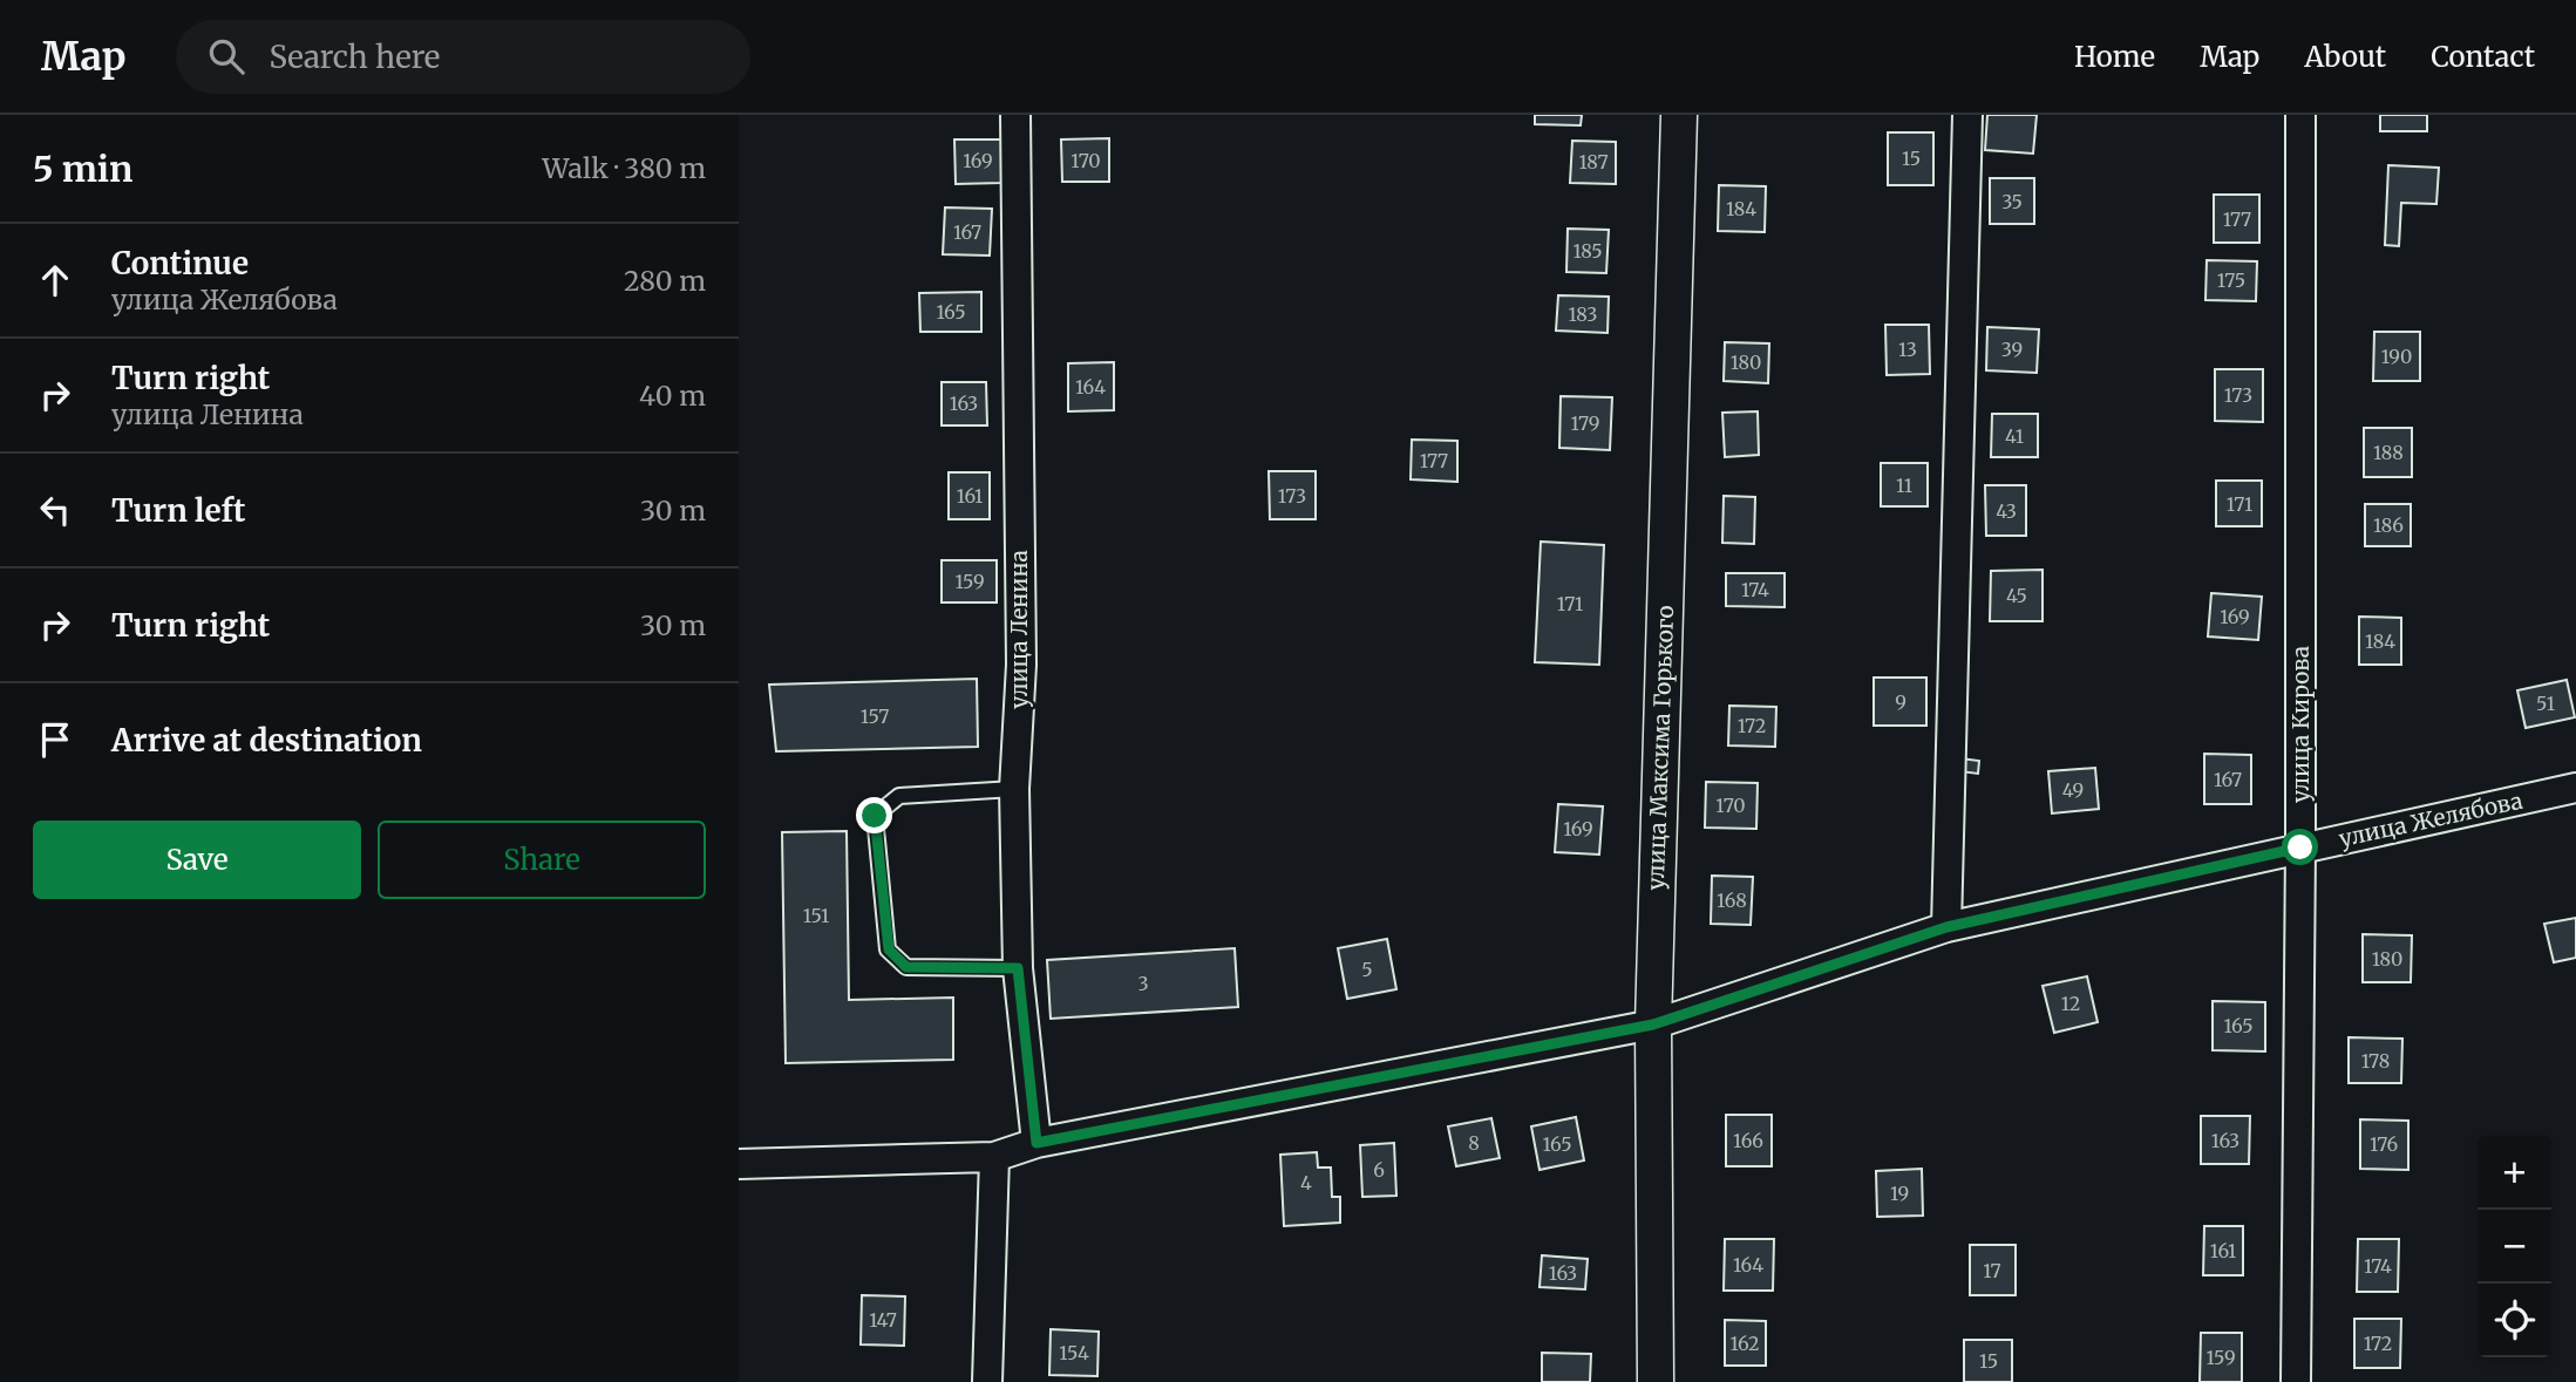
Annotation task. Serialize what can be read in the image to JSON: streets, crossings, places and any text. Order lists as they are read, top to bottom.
{
  "streets": {
    "street": [
      "улица Ленина",
      "улица Кирова",
      "улица Максима Горького",
      "улица Желябова"
    ]
  },
  "crossings": [
    ["улица Ленина", "улица Желябова"],
    ["улица Кирова", "улица Желябова"],
    ["улица Максима Горького", "улица Желябова"]
  ],
  "house_numbers": [
    "15",
    "169",
    "170",
    "187",
    "35",
    "184",
    "177",
    "167",
    "185",
    "175",
    "165",
    "183",
    "13",
    "39",
    "190",
    "180",
    "164",
    "173",
    "163",
    "179",
    "41",
    "188",
    "177",
    "11",
    "161",
    "173",
    "171",
    "43",
    "186",
    "159",
    "174",
    "45",
    "171",
    "169",
    "184",
    "9",
    "51",
    "157",
    "172",
    "167",
    "49",
    "170",
    "169",
    "168",
    "151",
    "180",
    "5",
    "3",
    "12",
    "165",
    "178",
    "166",
    "163",
    "8",
    "165",
    "176",
    "6",
    "4",
    "19",
    "161",
    "164",
    "174",
    "17",
    "163",
    "147",
    "162",
    "172",
    "154",
    "159",
    "15"
  ],
  "page": {
    "header": "Map",
    "search": "Search here",
    "nav": [
      "Home",
      "Map",
      "About",
      "Contact"
    ],
    "heading": ["5 min", "Walk · 380 m"],
    "list": [
      ["Continue", "улица Желябова", "280 m"],
      ["Turn right", "улица Ленина", "40 m"],
      ["Turn left", "30 m"],
      ["Turn right", "30 m"],
      "Arrive at destination"
    ],
    "buttons": ["Save", "Share"],
    "map_buttons": ["+", "−"]
  }
}
